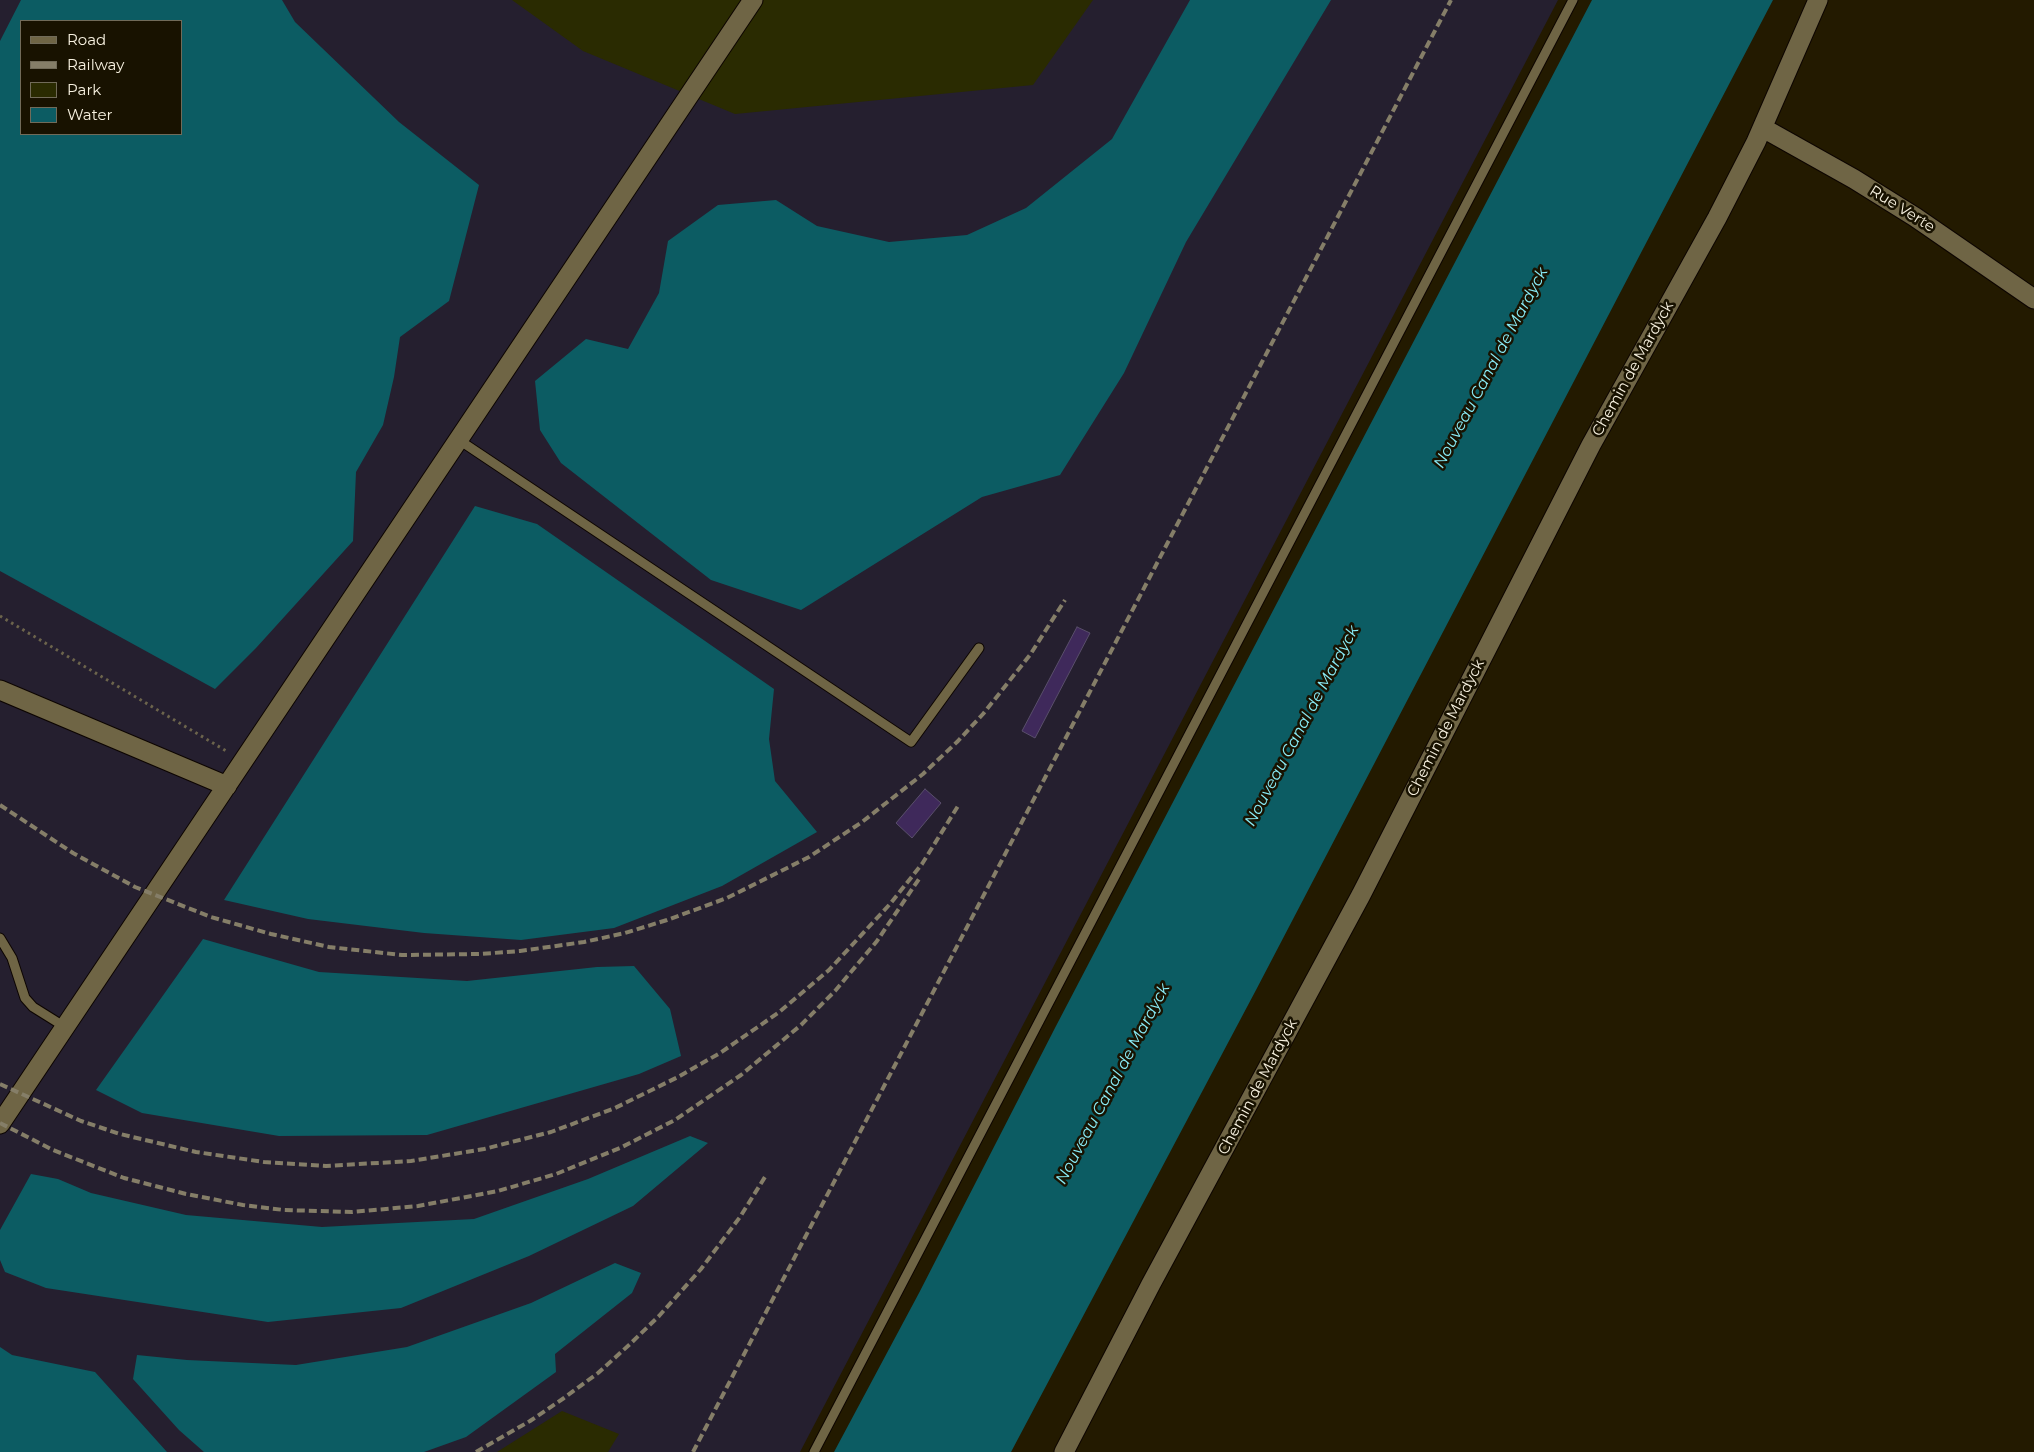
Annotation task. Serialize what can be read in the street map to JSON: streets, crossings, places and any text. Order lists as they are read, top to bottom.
{
  "streets": {
    "street": ["Rue Verte", "Chemin de Mardyck"]
  },
  "crossings": [
    ["Rue Verte", "Chemin de Mardyck"]
  ],
  "water": ["Nouveau Canal de Mardyck"],
  "legend": [
    "Road",
    "Railway",
    "Park",
    "Water"
  ]
}
